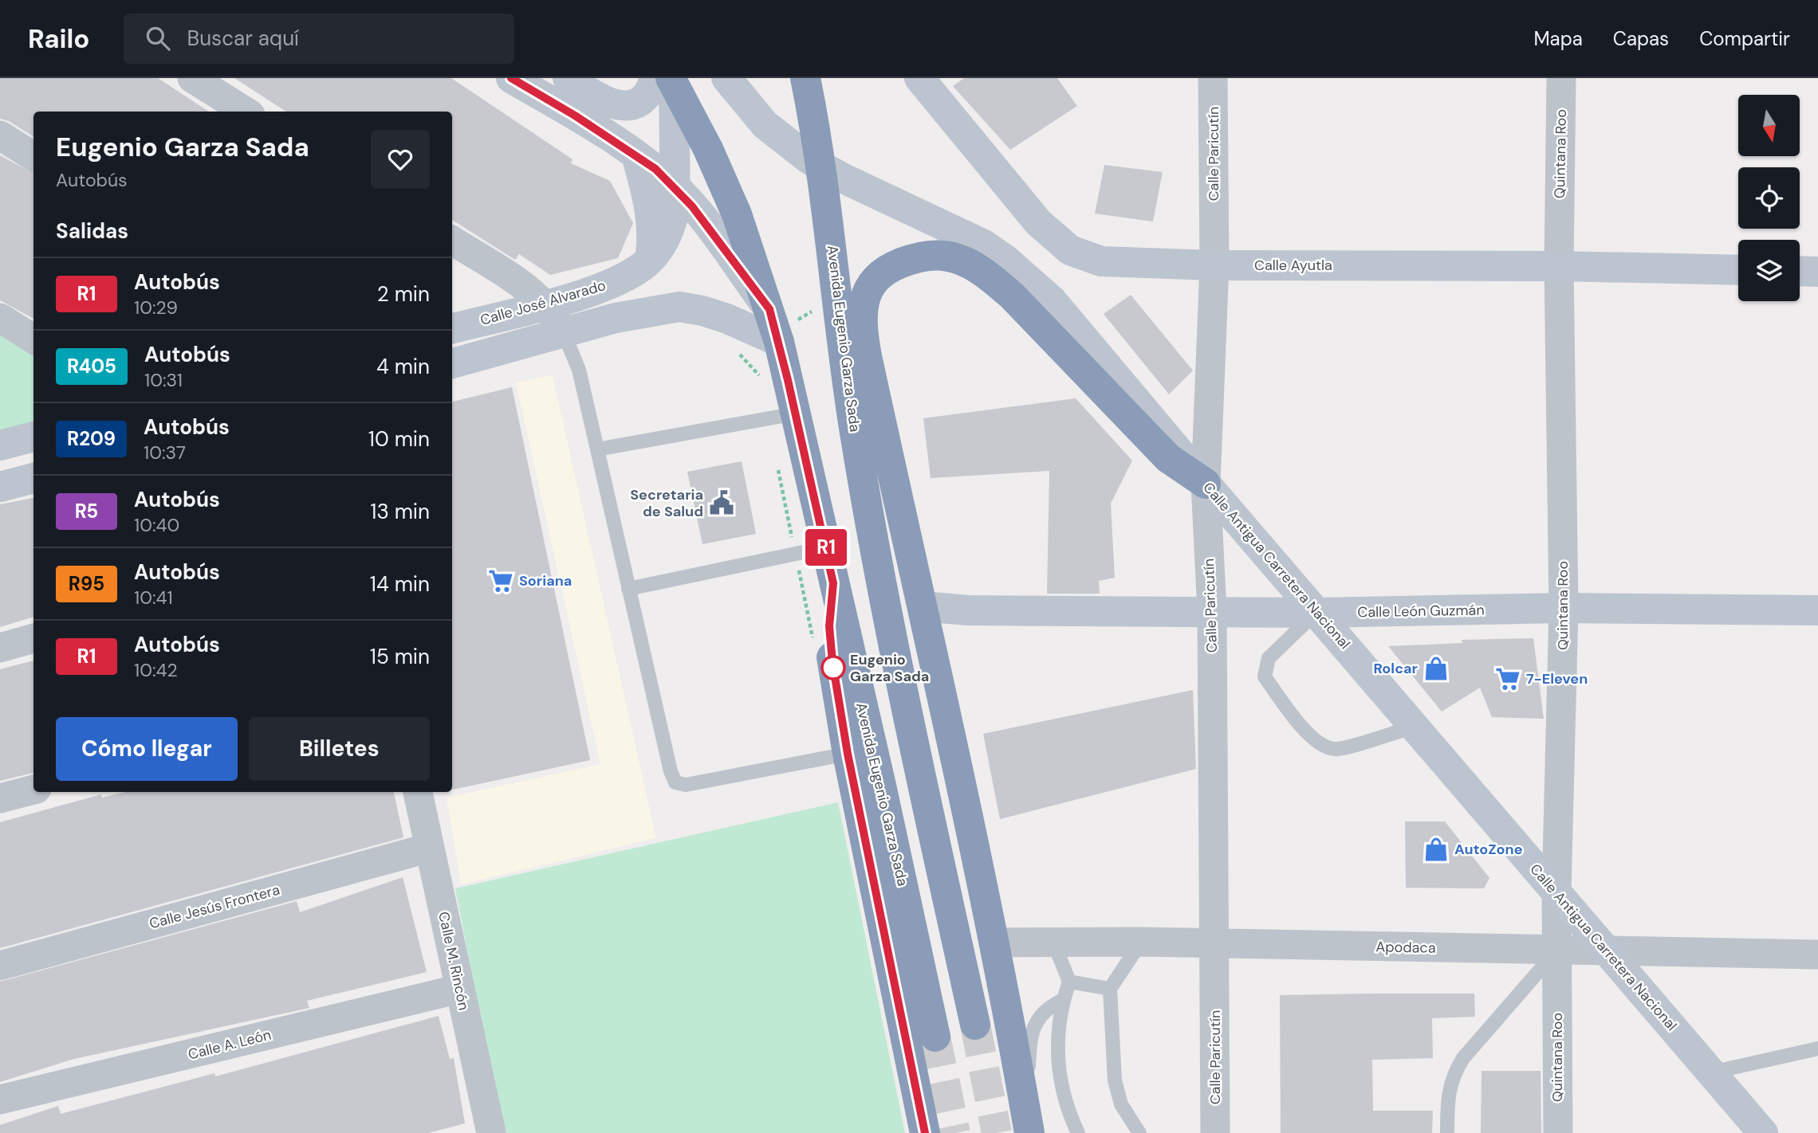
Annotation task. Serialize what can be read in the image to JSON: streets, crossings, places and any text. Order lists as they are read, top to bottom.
{
  "streets": {
    "highway": ["Avenida Eugenio Garza Sada"],
    "main road": [
      "Calle Ayutla",
      "Calle José Alvarado",
      "Calle Antigua Carretera Nacional",
      "Calle León Guzmán"
    ],
    "street": [
      "Calle Paricutín",
      "Quintana Roo",
      "Calle Jesús Frontera",
      "Apodaca",
      "Calle M. Rincón",
      "Calle A. León"
    ]
  },
  "crossings": [
    ["Calle Paricutín", "Calle Ayutla"],
    ["Calle Paricutín", "Calle Antigua Carretera Nacional"],
    ["Calle Paricutín", "Calle León Guzmán"],
    ["Calle Paricutín", "Apodaca"],
    ["Quintana Roo", "Calle Ayutla"],
    ["Quintana Roo", "Calle Antigua Carretera Nacional"],
    ["Quintana Roo", "Calle León Guzmán"],
    ["Quintana Roo", "Apodaca"],
    ["Calle José Alvarado", "Avenida Eugenio Garza Sada"],
    ["Calle Antigua Carretera Nacional", "Calle León Guzmán"],
    ["Calle Antigua Carretera Nacional", "Apodaca"],
    ["Calle Jesús Frontera", "Calle M. Rincón"],
    ["Calle M. Rincón", "Calle A. León"]
  ],
  "places": {
    "public building": ["Secretaria de Salud"],
    "supermarket": ["Soriana", "7-Eleven"],
    "other": ["Eugenio Garza Sada"],
    "shop": ["Rolcar", "AutoZone"]
  },
  "lines": ["bus line R1"],
  "north": "bottom",
  "page": {
    "header": "Railo",
    "search": "Buscar aquí",
    "nav": ["Mapa", "Capas", "Compartir"],
    "on_map": "R1",
    "heading": [
      ["Eugenio Garza Sada", "Autobús"],
      "Salidas"
    ],
    "list": [
      {
        "mark": "R1",
        "name": "Autobús",
        "note": "10:29",
        "value": "2 min"
      },
      {
        "mark": "R405",
        "name": "Autobús",
        "note": "10:31",
        "value": "4 min"
      },
      {
        "mark": "R209",
        "name": "Autobús",
        "note": "10:37",
        "value": "10 min"
      },
      {
        "mark": "R5",
        "name": "Autobús",
        "note": "10:40",
        "value": "13 min"
      },
      {
        "mark": "R95",
        "name": "Autobús",
        "note": "10:41",
        "value": "14 min"
      },
      {
        "mark": "R1",
        "name": "Autobús",
        "note": "10:42",
        "value": "15 min"
      }
    ],
    "buttons": ["Cómo llegar", "Billetes"]
  }
}
